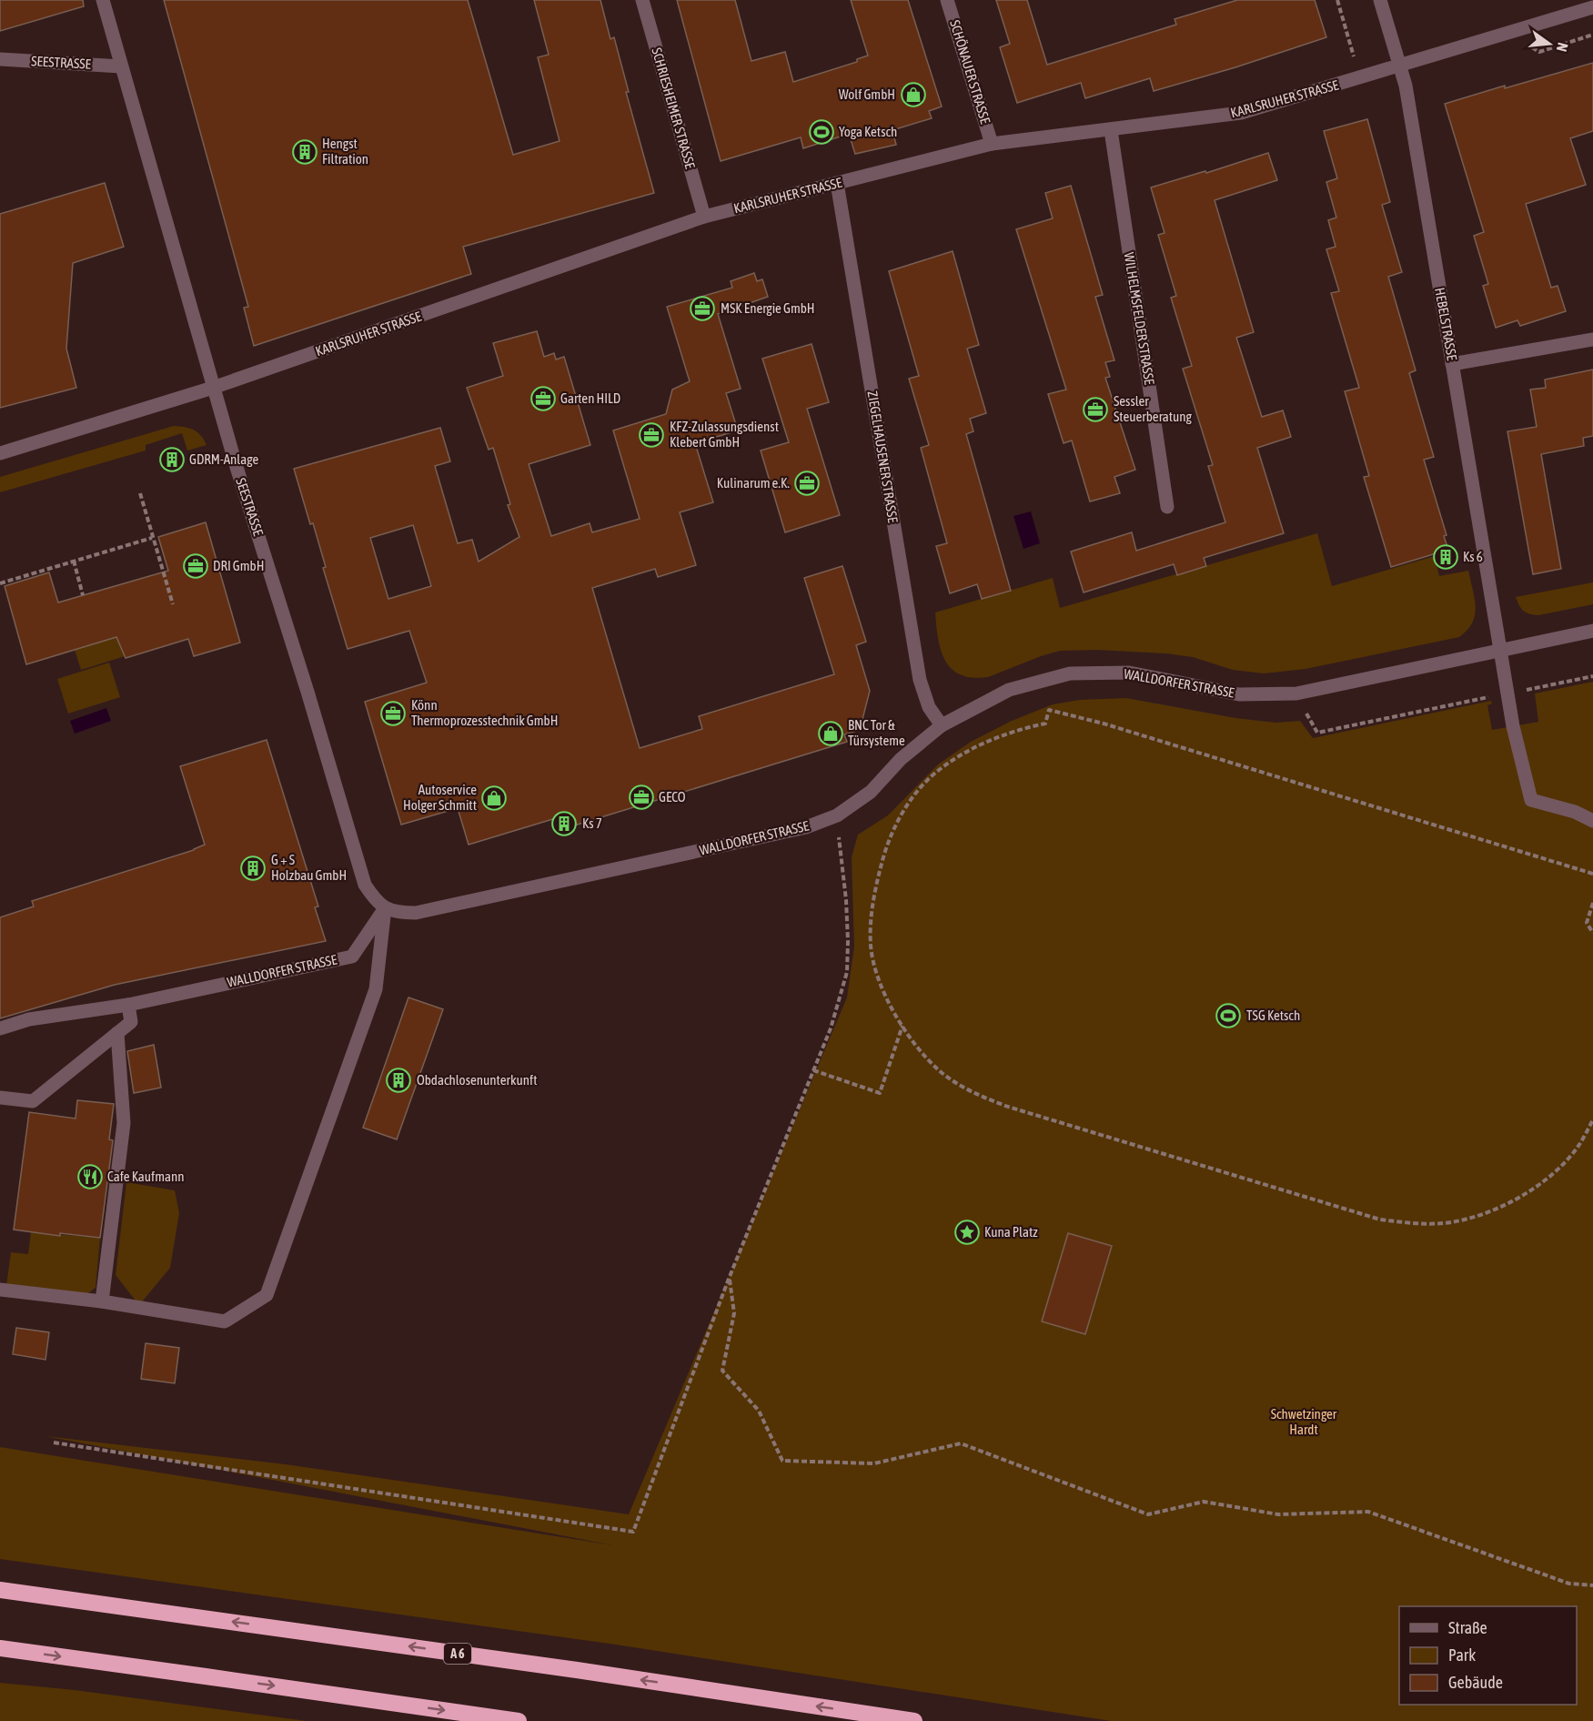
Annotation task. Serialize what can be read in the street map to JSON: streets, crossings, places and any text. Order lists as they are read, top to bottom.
{
  "streets": {
    "highway": ["A 6"],
    "street": [
      "SEESTRASSE",
      "SCHÖNAUER STRASSE",
      "KARLSRUHER STRASSE",
      "SCHRIESHEIMER STRASSE",
      "WILHELMSFELDER STRASSE",
      "HEBELSTRASSE",
      "ZIEGELHAUSENER STRASSE",
      "WALLDORFER STRASSE"
    ]
  },
  "crossings": [
    ["SEESTRASSE", "KARLSRUHER STRASSE"],
    ["SEESTRASSE", "WALLDORFER STRASSE"],
    ["SCHÖNAUER STRASSE", "KARLSRUHER STRASSE"],
    ["KARLSRUHER STRASSE", "SCHRIESHEIMER STRASSE"],
    ["KARLSRUHER STRASSE", "WILHELMSFELDER STRASSE"],
    ["KARLSRUHER STRASSE", "HEBELSTRASSE"],
    ["KARLSRUHER STRASSE", "ZIEGELHAUSENER STRASSE"],
    ["HEBELSTRASSE", "WALLDORFER STRASSE"],
    ["ZIEGELHAUSENER STRASSE", "WALLDORFER STRASSE"]
  ],
  "parks": ["Schwetzinger Hardt"],
  "places": {
    "shop": ["Wolf GmbH", "BNC Tor & Türsysteme", "Autoservice Holger Schmitt"],
    "sports": ["Yoga Ketsch", "TSG Ketsch"],
    "building": [
      "Hengst Filtration",
      "GDRM-Anlage",
      "Ks 6",
      "Ks 7",
      "G + S Holzbau GmbH",
      "Obdachlosenunterkunft"
    ],
    "office": [
      "MSK Energie GmbH",
      "Garten HILD",
      "Sessler Steuerberatung",
      "KFZ-Zulassungsdienst Klebert GmbH",
      "Kulinarum e.K.",
      "DRI GmbH",
      "Könn Thermoprozesstechnik GmbH",
      "GECO"
    ],
    "restaurant": ["Cafe Kaufmann"],
    "place": ["Kuna Platz"]
  },
  "legend": ["Straße", "Park", "Gebäude"],
  "north": "right"
}
